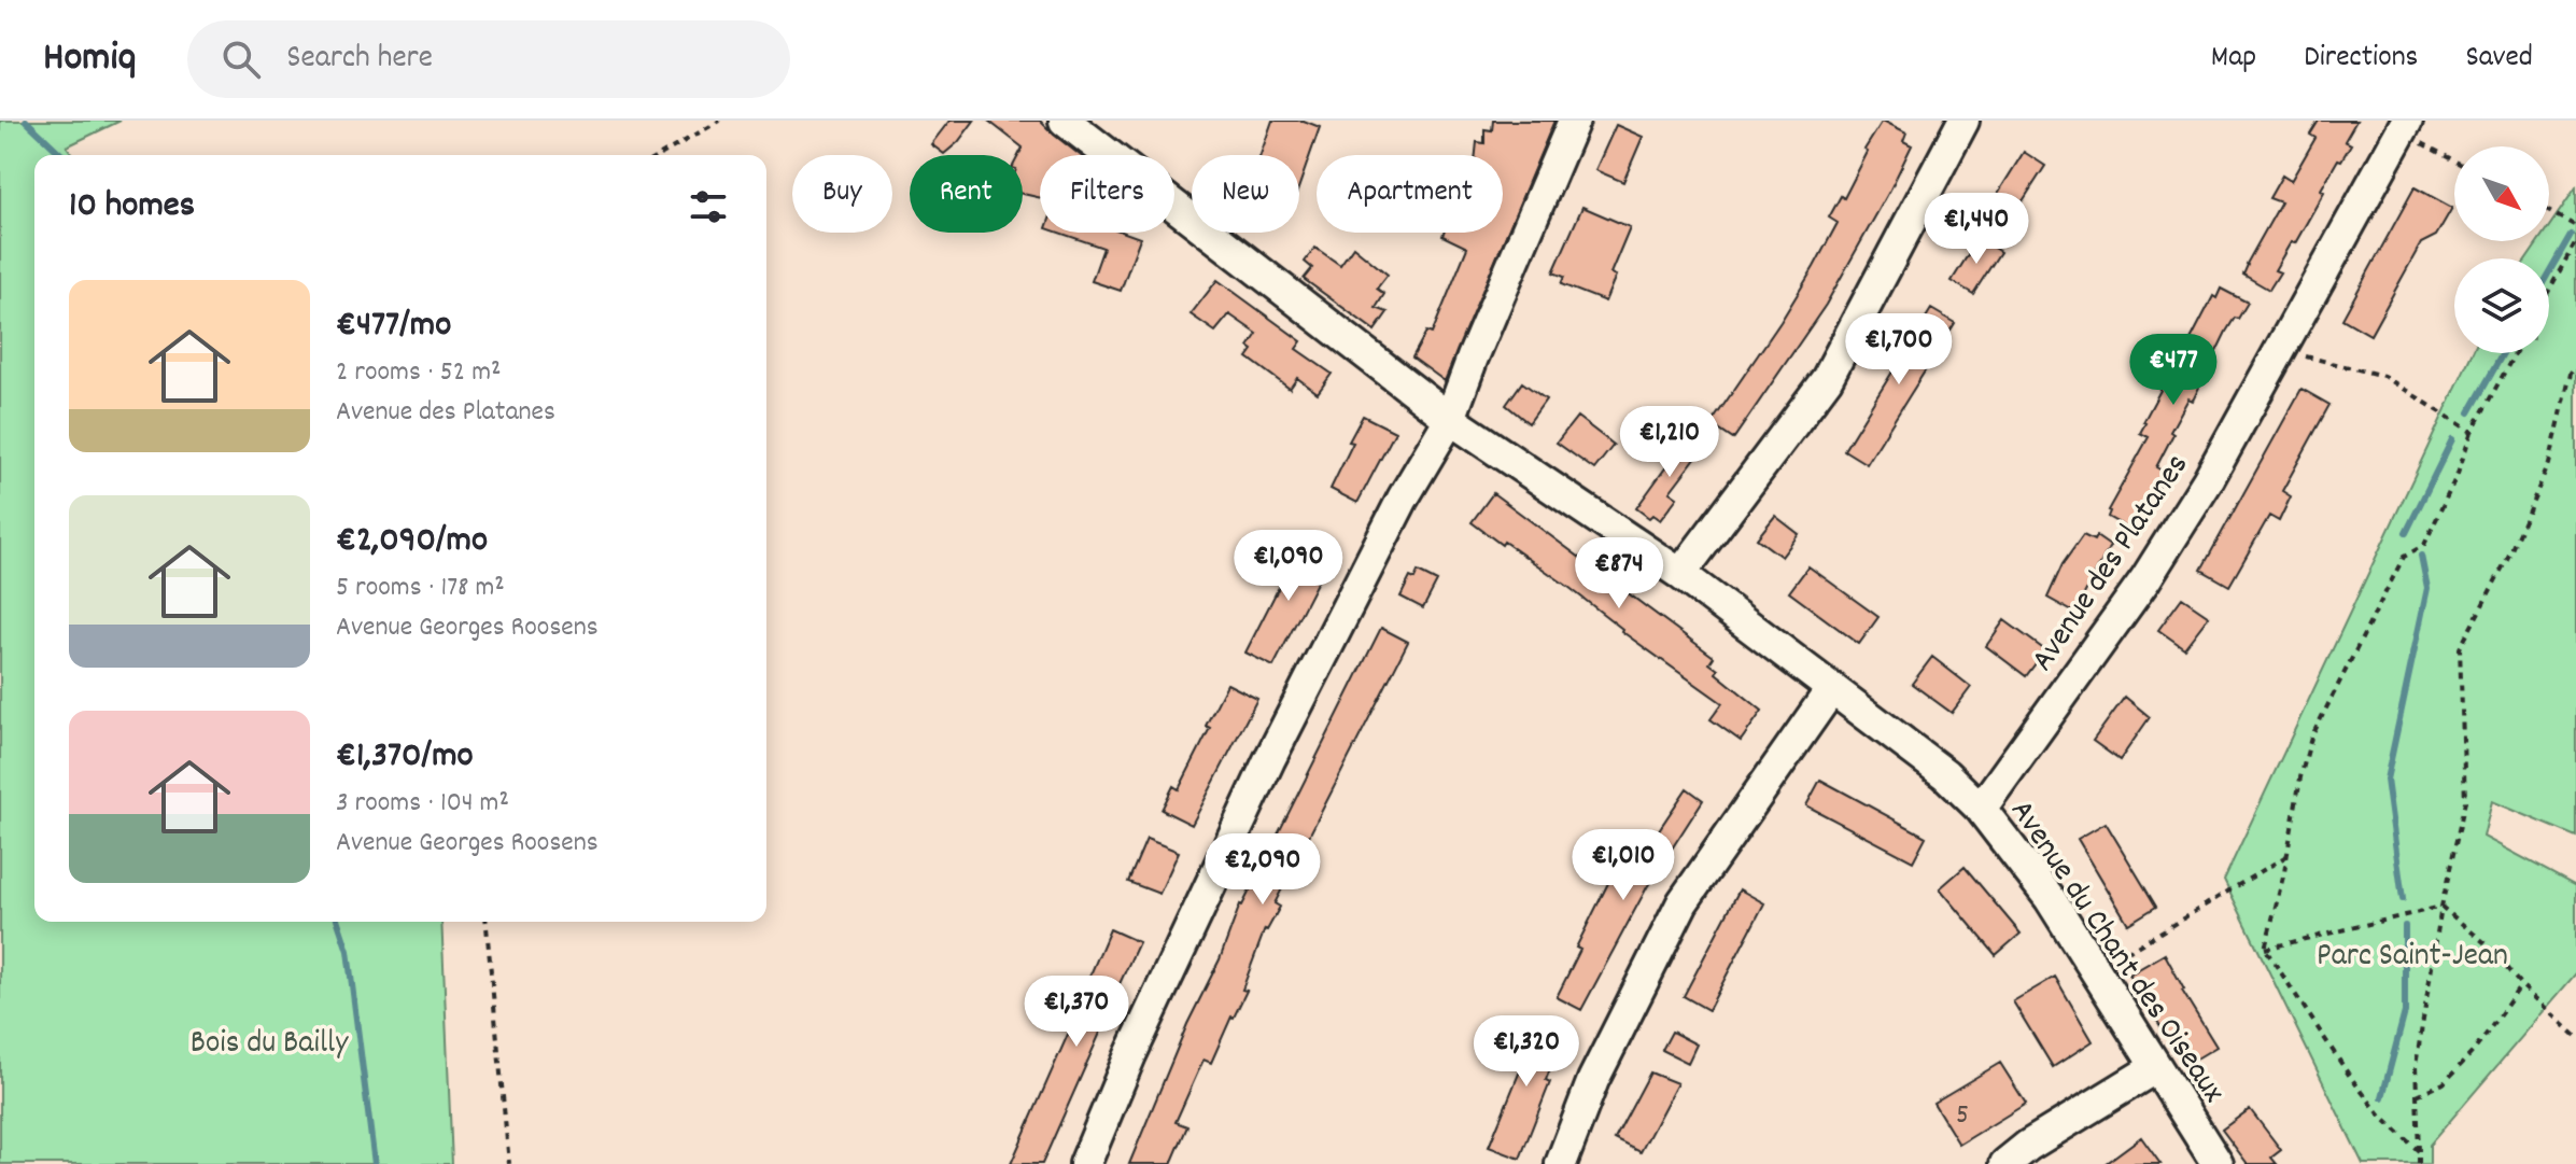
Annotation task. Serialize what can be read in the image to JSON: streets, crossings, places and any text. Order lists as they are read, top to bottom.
{
  "streets": {
    "street": ["Avenue des Platanes", "Avenue du Chant des Oiseaux"]
  },
  "crossings": [
    ["Avenue des Platanes", "Avenue du Chant des Oiseaux"]
  ],
  "parks": ["Parc Saint-Jean", "Bois du Bailly"],
  "house_numbers": ["5"],
  "north": "bottom right",
  "page": {
    "header": "Homiq",
    "search": "Search here",
    "nav": ["Map", "Directions", "Saved"],
    "chip": [
      "Buy",
      "Rent",
      "Filters",
      "New",
      "Apartment"
    ],
    "heading": "10 homes",
    "price": [
      "€1,440",
      "€1,700",
      "€477",
      "€1,210",
      "€1,090",
      "€874",
      "€1,010",
      "€2,090",
      "€1,370",
      "€1,320"
    ],
    "list": [
      {
        "name": "€477/mo",
        "note": "2 rooms · 52 m² · Avenue des Platanes"
      },
      {
        "name": "€2,090/mo",
        "note": "5 rooms · 178 m² · Avenue Georges Roosens"
      },
      {
        "name": "€1,370/mo",
        "note": "3 rooms · 104 m² · Avenue Georges Roosens"
      }
    ]
  }
}
